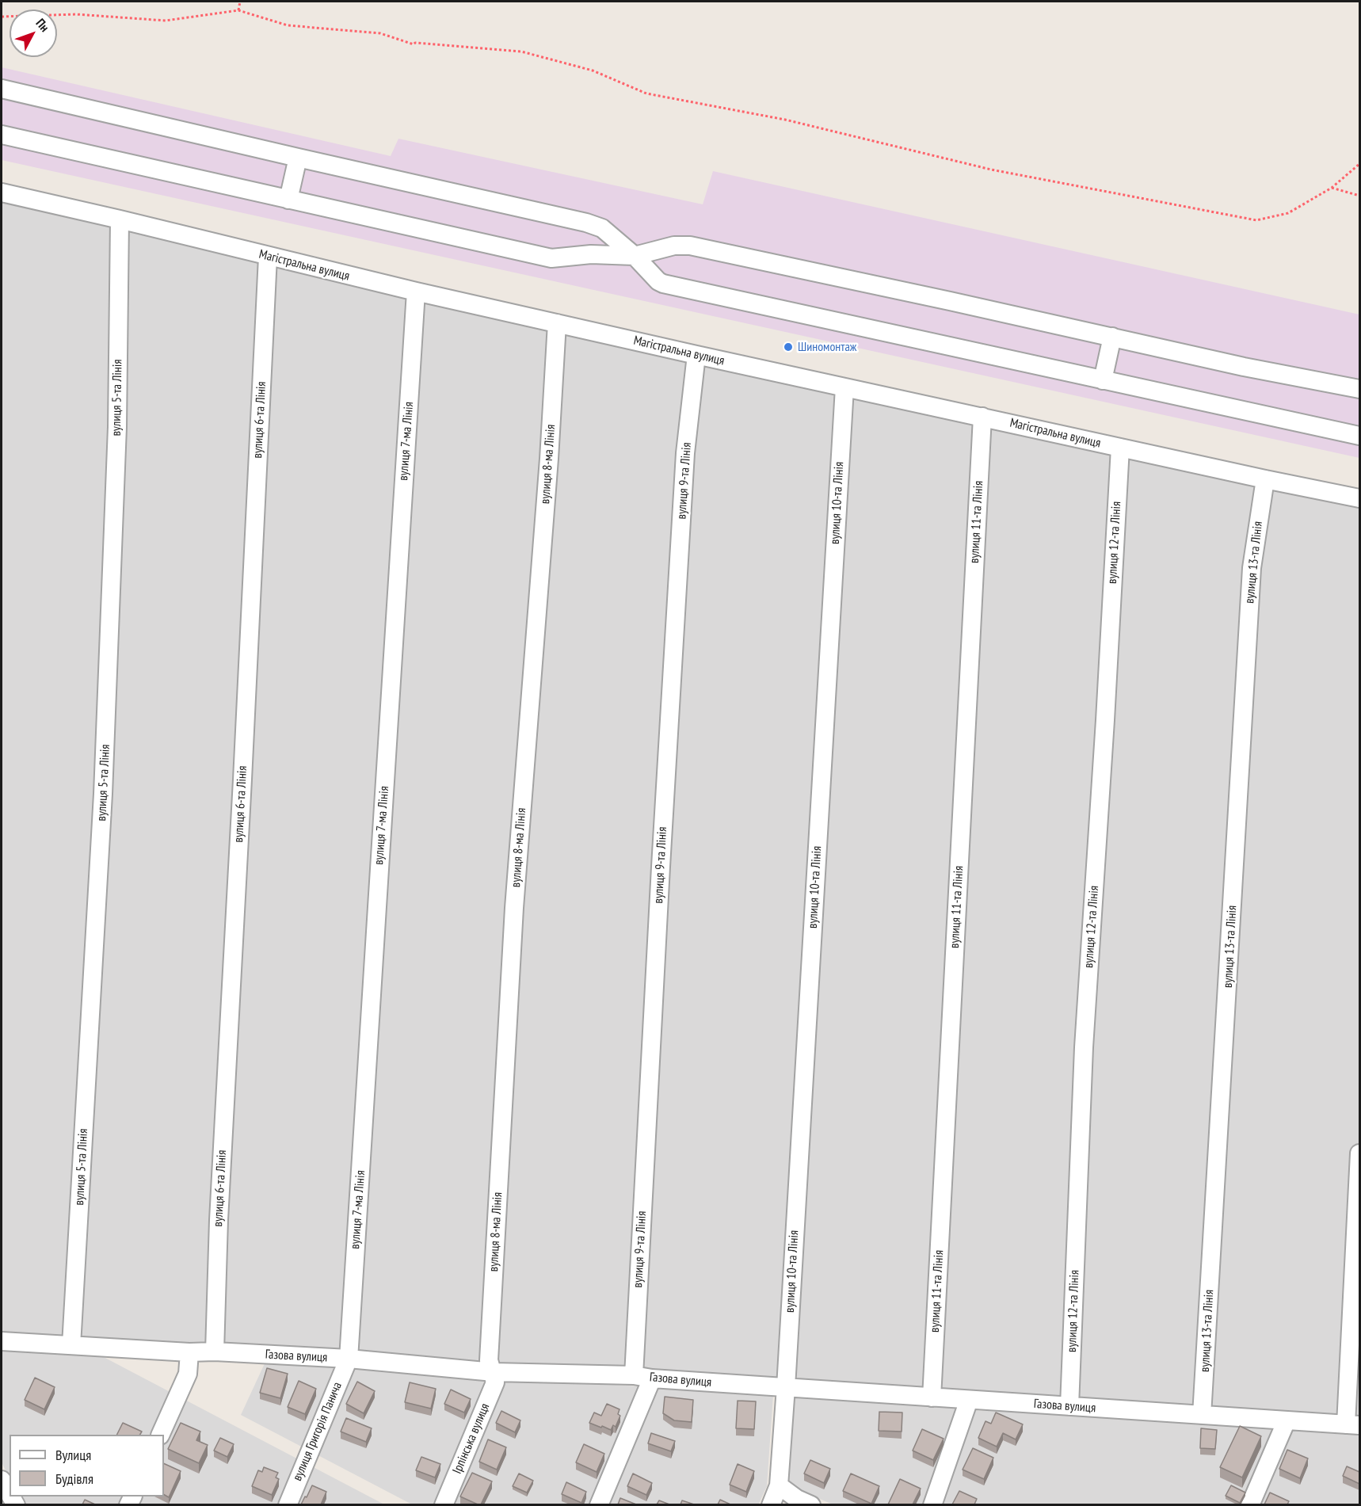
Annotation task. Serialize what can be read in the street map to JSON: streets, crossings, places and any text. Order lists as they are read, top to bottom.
{
  "streets": {
    "street": [
      "Магістральна вулиця",
      "вулиця 5-та Лінія",
      "вулиця 6-та Лінія",
      "вулиця 7-ма Лінія",
      "вулиця 8-ма Лінія",
      "вулиця 9-та Лінія",
      "вулиця 10-та Лінія",
      "вулиця 11-та Лінія",
      "вулиця 12-та Лінія",
      "вулиця 13-та Лінія",
      "Газова вулиця",
      "вулиця Григорія Панича",
      "Ірпінська вулиця"
    ]
  },
  "crossings": [
    ["Магістральна вулиця", "вулиця 5-та Лінія"],
    ["Магістральна вулиця", "вулиця 6-та Лінія"],
    ["Магістральна вулиця", "вулиця 7-ма Лінія"],
    ["Магістральна вулиця", "вулиця 8-ма Лінія"],
    ["Магістральна вулиця", "вулиця 9-та Лінія"],
    ["Магістральна вулиця", "вулиця 10-та Лінія"],
    ["Магістральна вулиця", "вулиця 11-та Лінія"],
    ["Магістральна вулиця", "вулиця 12-та Лінія"],
    ["Магістральна вулиця", "вулиця 13-та Лінія"],
    ["вулиця 5-та Лінія", "Газова вулиця"],
    ["вулиця 6-та Лінія", "Газова вулиця"],
    ["вулиця 7-ма Лінія", "Газова вулиця"],
    ["вулиця 7-ма Лінія", "вулиця Григорія Панича"],
    ["вулиця 8-ма Лінія", "Газова вулиця"],
    ["вулиця 8-ма Лінія", "Ірпінська вулиця"],
    ["вулиця 9-та Лінія", "Газова вулиця"],
    ["вулиця 10-та Лінія", "Газова вулиця"],
    ["вулиця 11-та Лінія", "Газова вулиця"],
    ["вулиця 12-та Лінія", "Газова вулиця"],
    ["вулиця 13-та Лінія", "Газова вулиця"],
    ["Газова вулиця", "вулиця Григорія Панича"],
    ["Газова вулиця", "Ірпінська вулиця"]
  ],
  "places": ["Шиномонтаж"],
  "legend": ["Вулиця", "Будівля"],
  "north": "top right"
}
